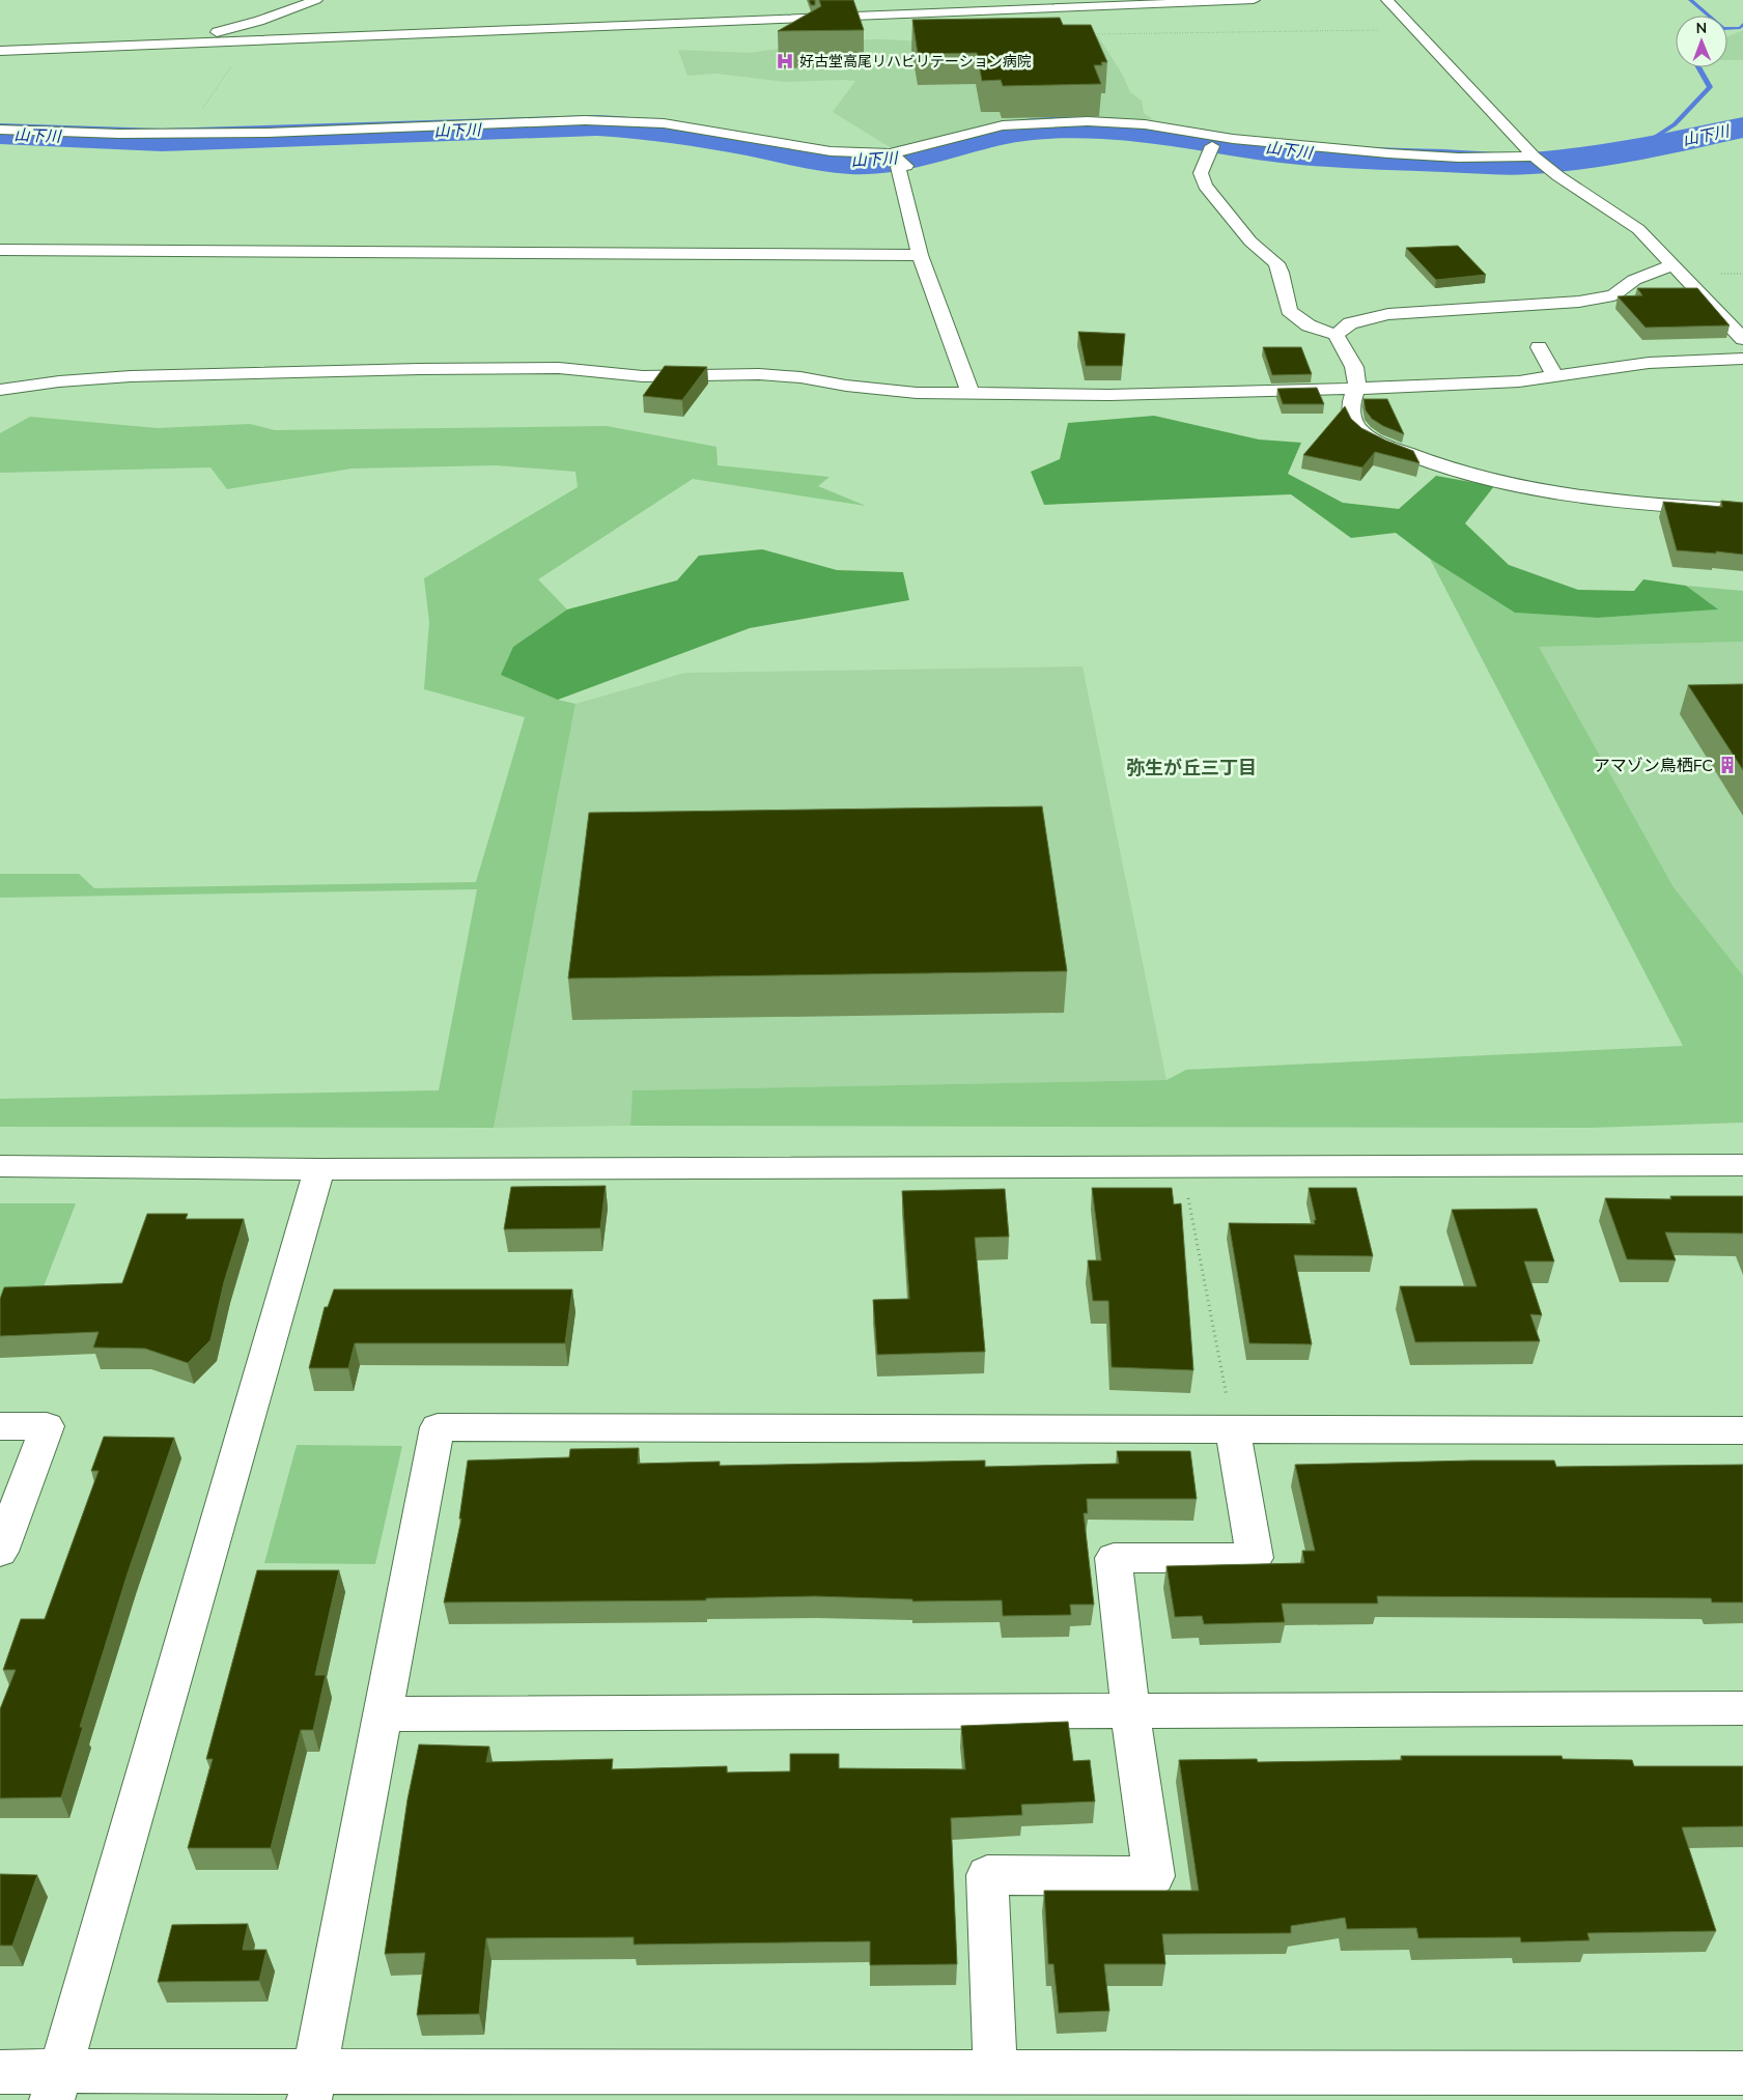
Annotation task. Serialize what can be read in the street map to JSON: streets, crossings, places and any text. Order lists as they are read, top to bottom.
{
  "districts": ["弥生が丘三丁目"],
  "water": ["山下川"],
  "places": {
    "hospital": ["好古堂高尾リハビリテーション病院"],
    "building": ["アマゾン鳥栖FC"]
  },
  "north": "top"
}
